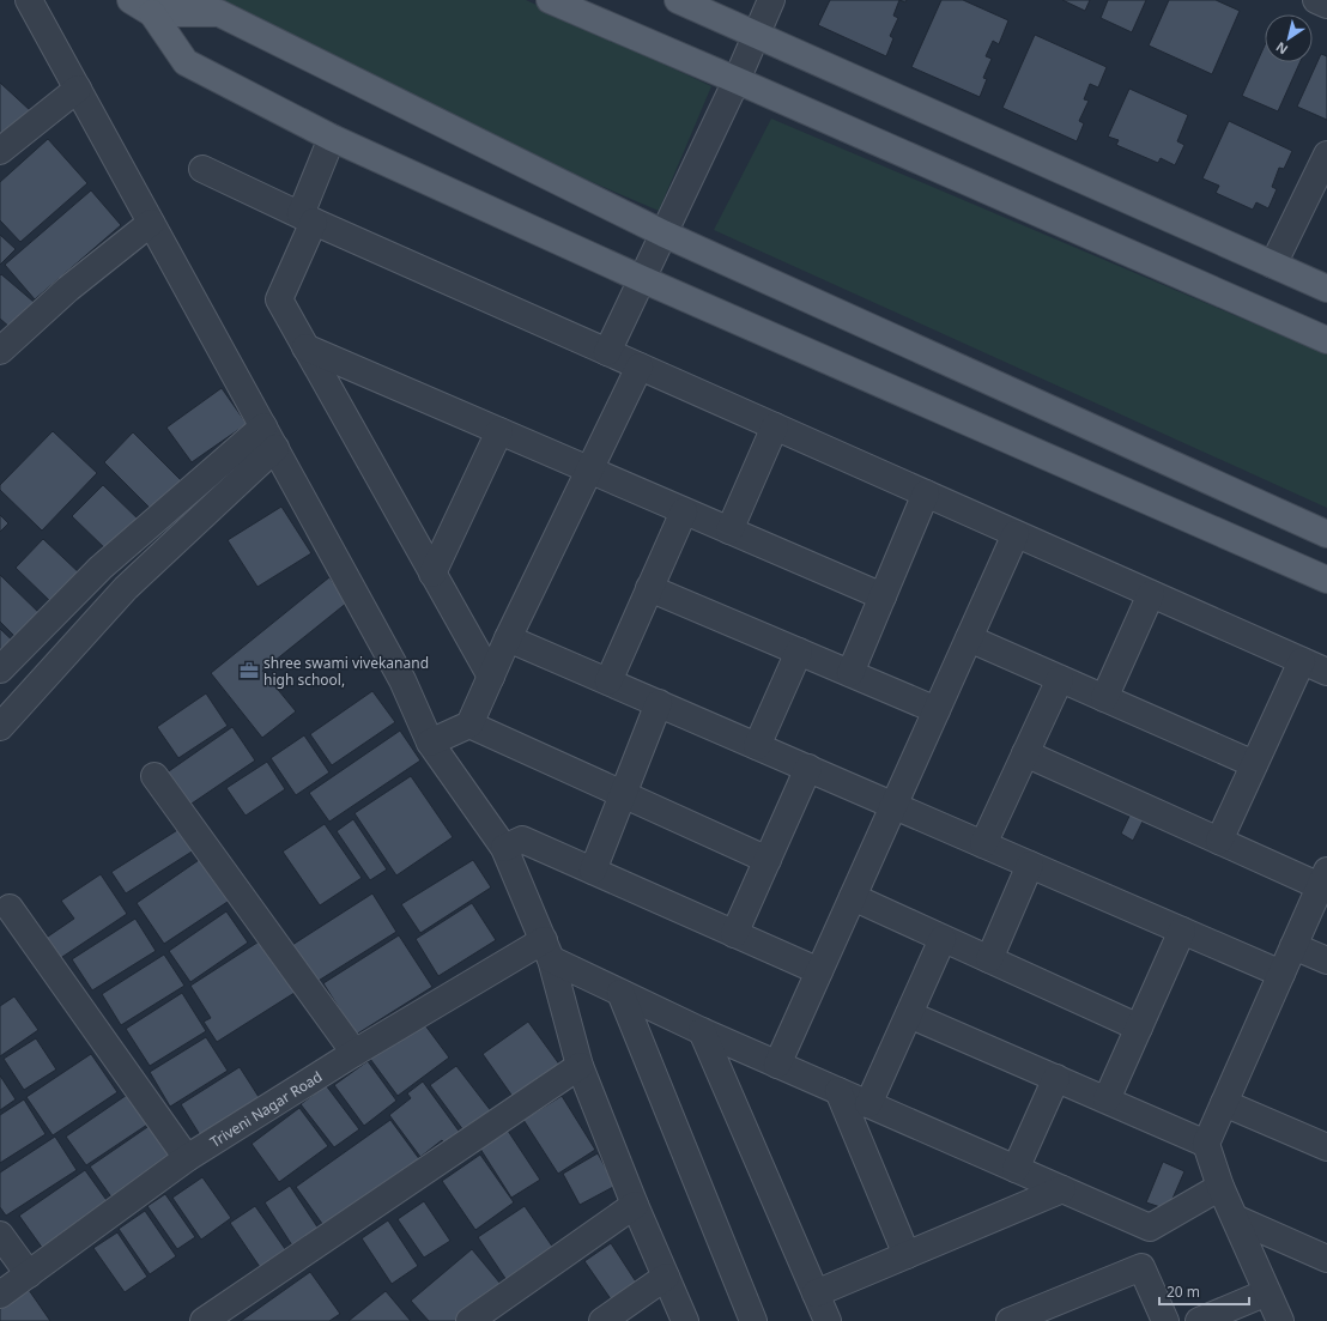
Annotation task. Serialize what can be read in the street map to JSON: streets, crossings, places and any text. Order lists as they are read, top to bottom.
{
  "streets": {
    "street": ["Triveni Nagar Road"]
  },
  "places": {
    "office": ["shree swami vivekanand high school,"]
  },
  "scale_bar": "20 m",
  "north": "bottom left"
}
